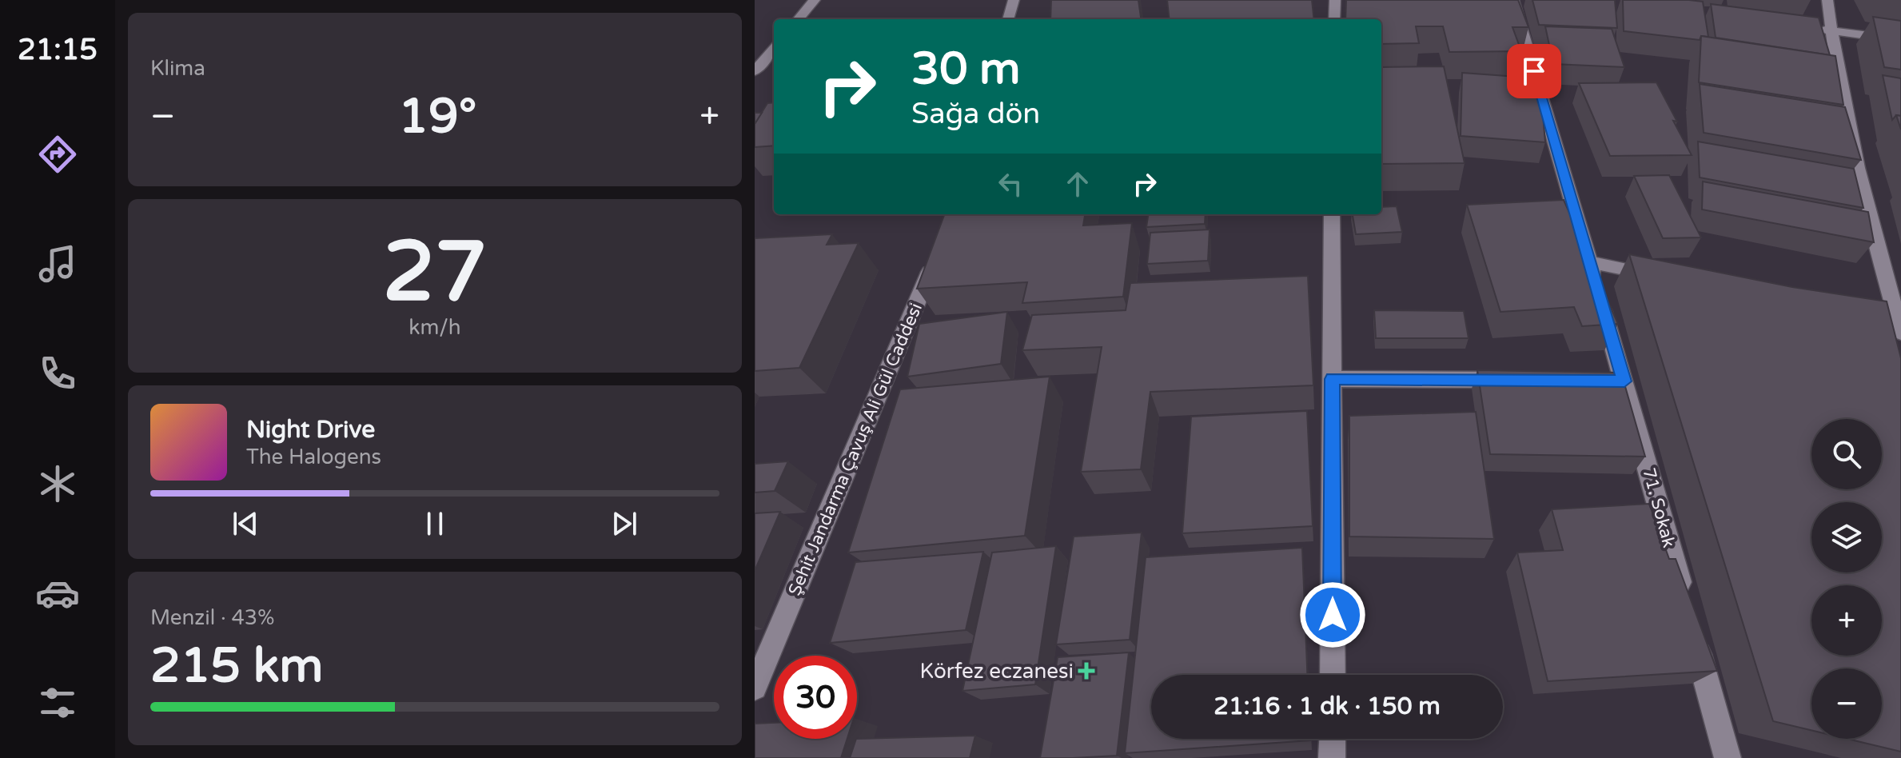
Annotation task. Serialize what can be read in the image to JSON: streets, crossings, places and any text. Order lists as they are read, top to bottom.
{
  "streets": {
    "street": ["Şehit Jandarma Çavuş Ali Gül Caddesi", "71. Sokak"]
  },
  "places": {
    "health": ["Körfez eczanesi"]
  },
  "page": {
    "tabs": "21:15",
    "tile": [
      "Klima",
      ["27", "km/h"],
      ["Menzil · 43%", "215 km"]
    ],
    "turn": ["30 m", "Sağa dön"],
    "heat": ["−", "19°", "+"],
    "song": ["Night Drive", "The Halogens"],
    "map_buttons": ["+", "−"],
    "limit": "30",
    "trip": "21:16 · 1 dk · 150 m"
  }
}
